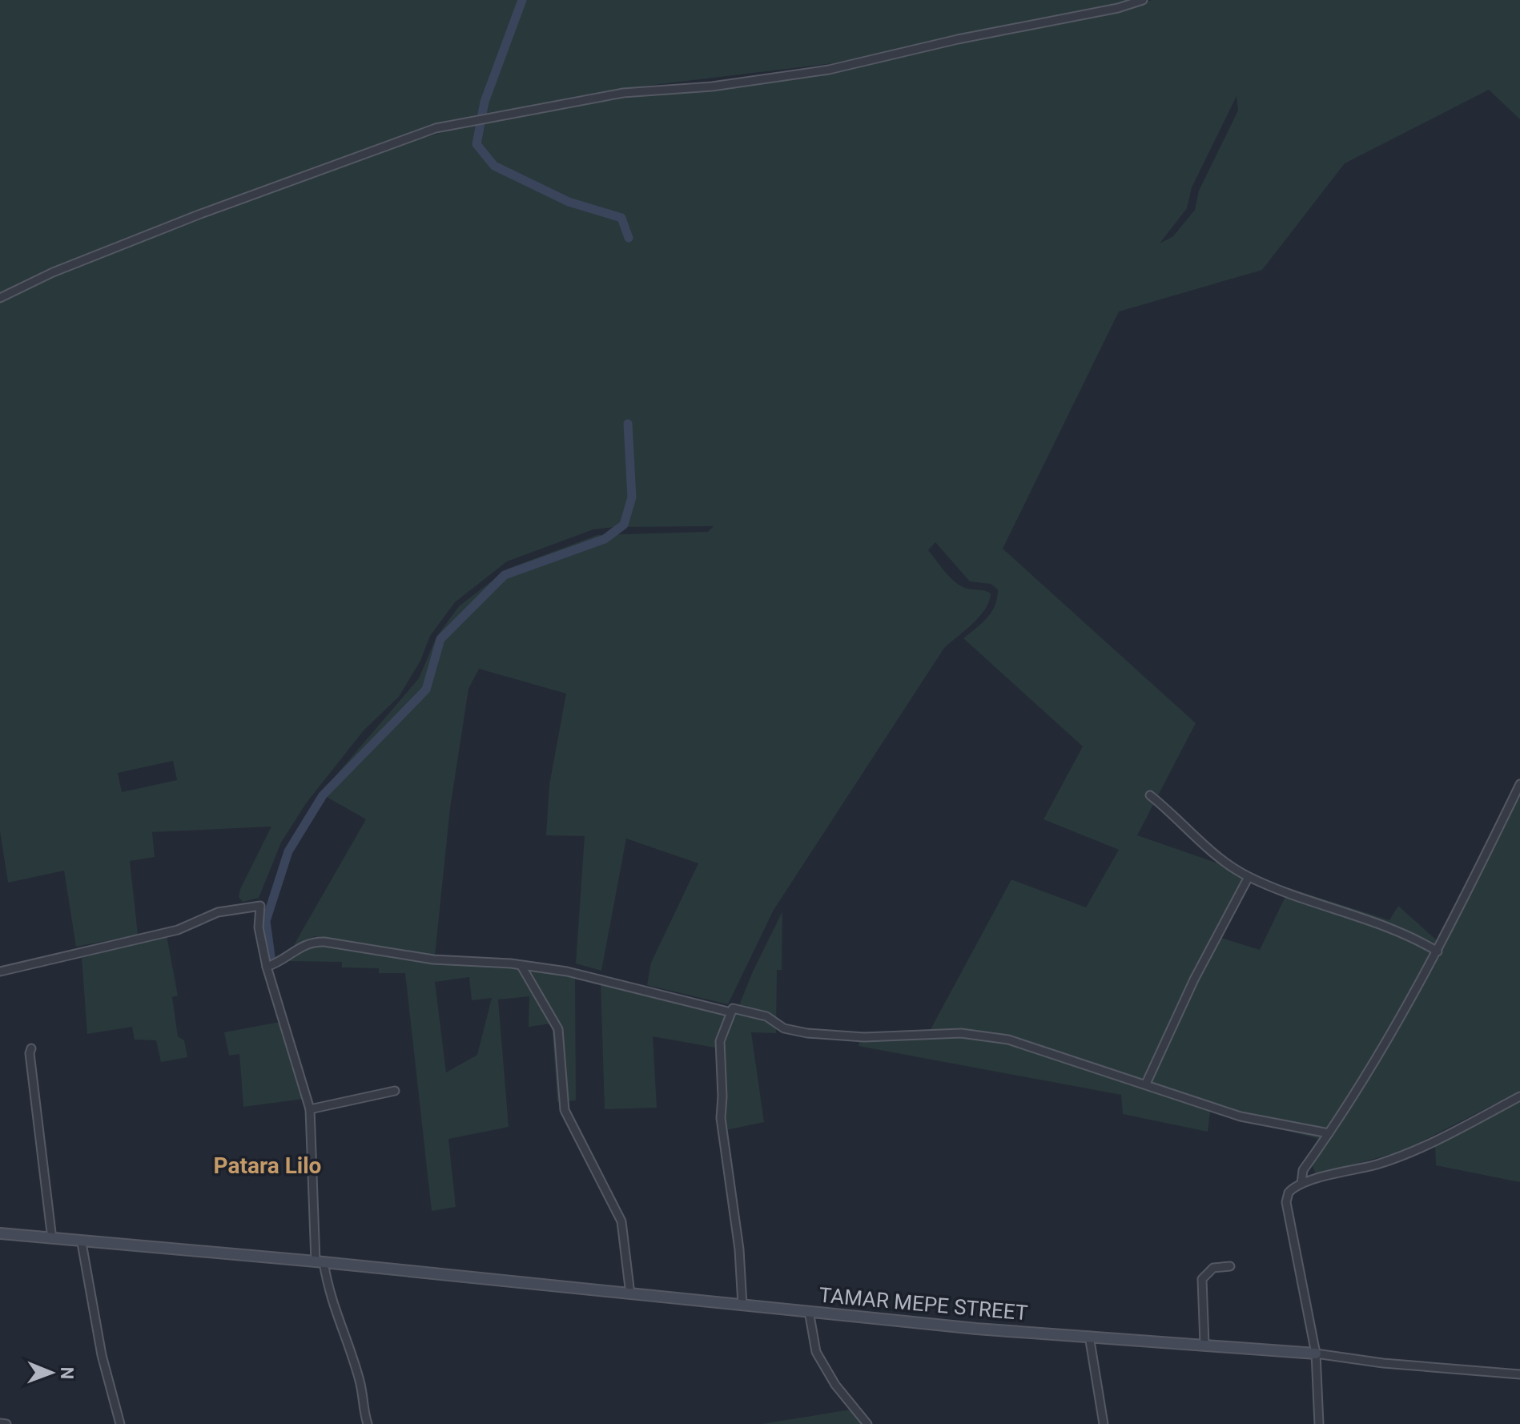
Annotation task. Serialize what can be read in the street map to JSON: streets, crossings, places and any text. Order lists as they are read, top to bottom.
{
  "streets": {
    "street": ["TAMAR MEPE STREET"]
  },
  "districts": ["Patara Lilo"],
  "north": "right"
}
